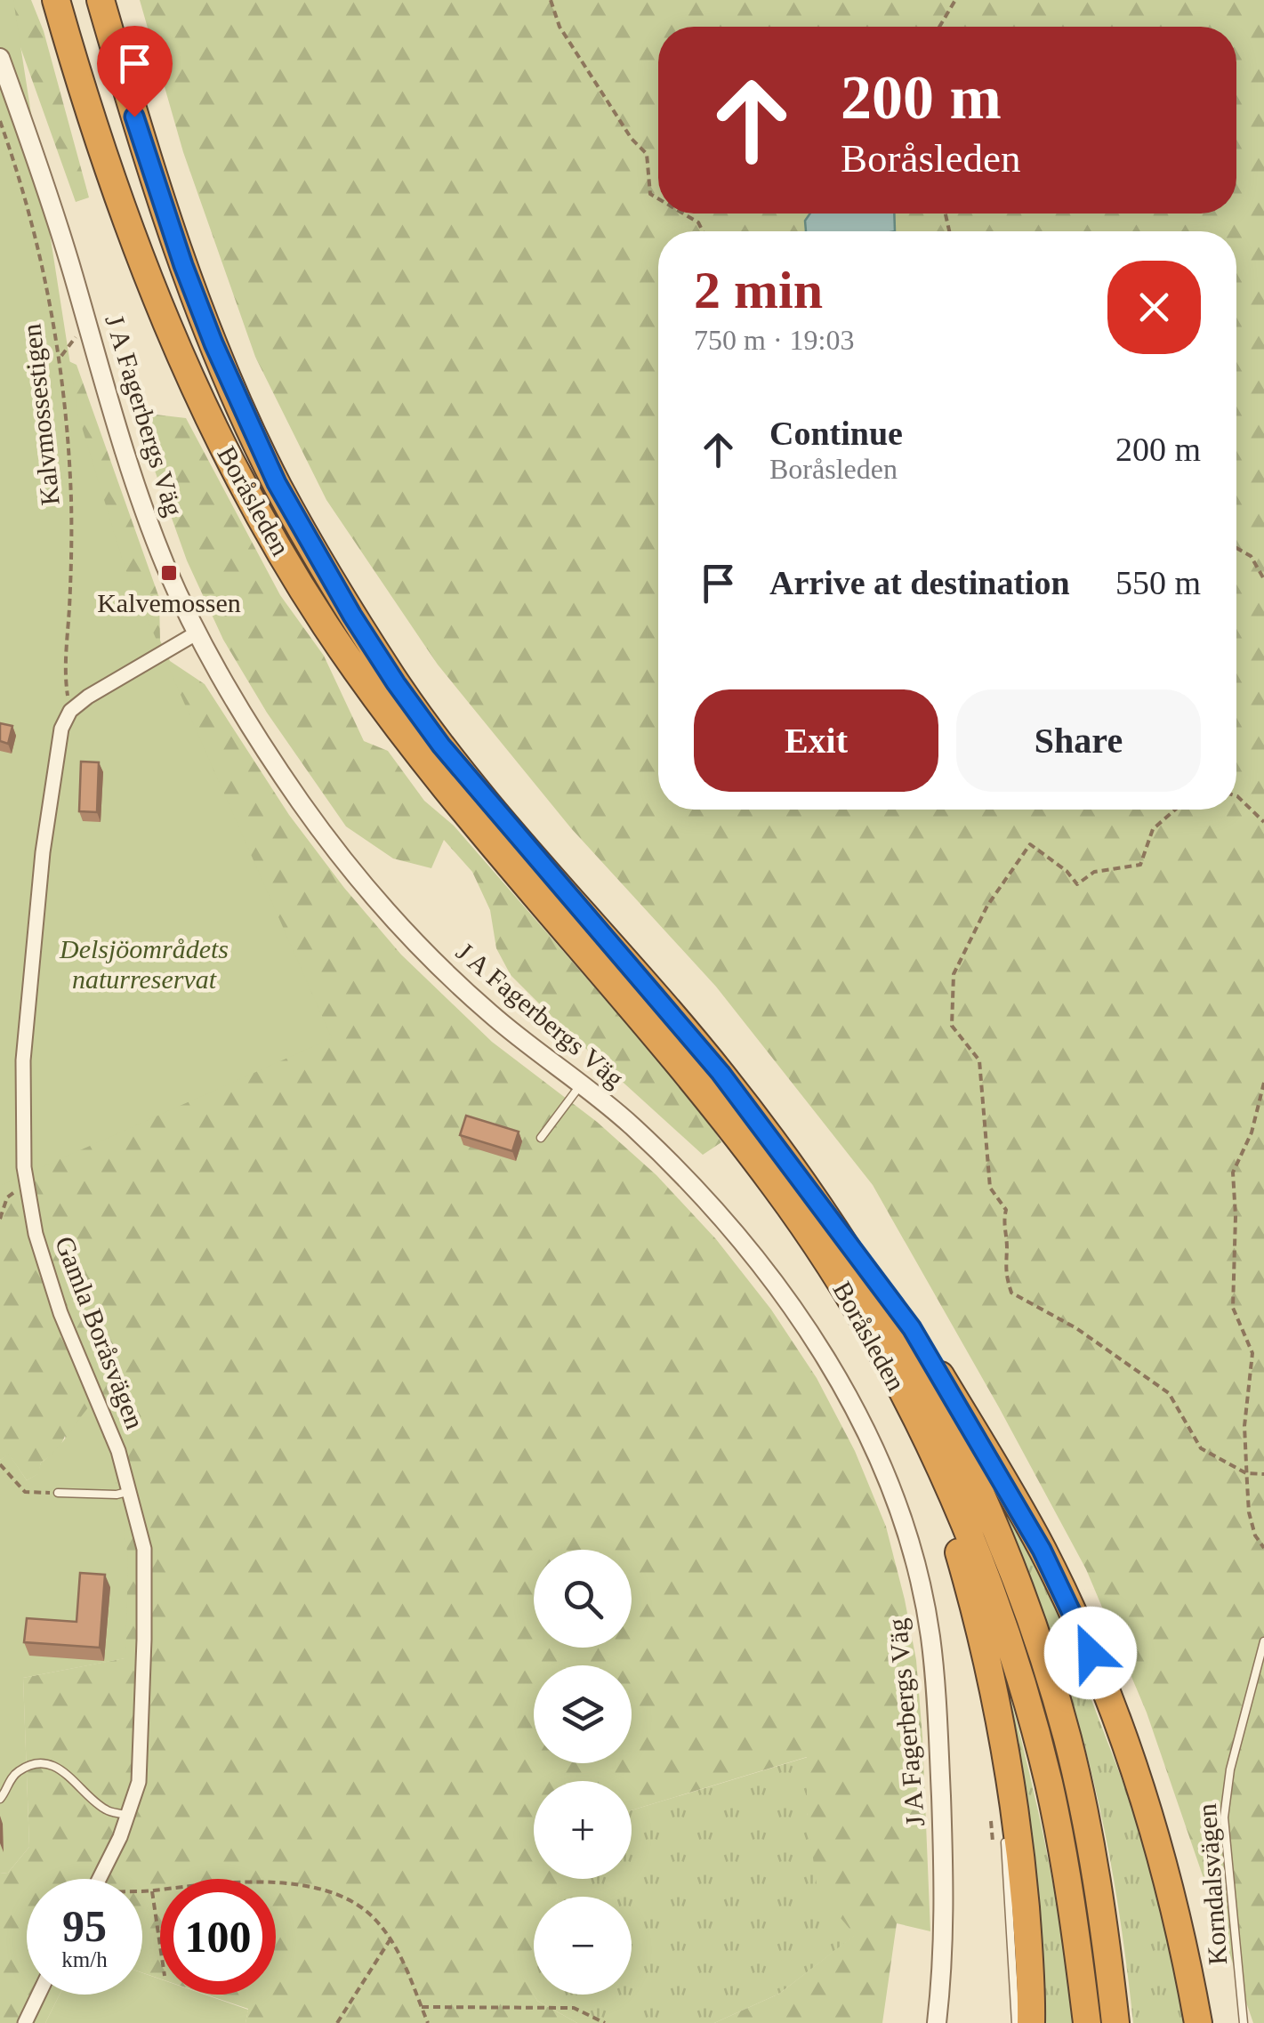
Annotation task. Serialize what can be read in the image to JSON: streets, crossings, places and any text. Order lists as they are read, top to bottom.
{
  "streets": {
    "highway": ["Boråsleden"],
    "street": ["J A Fagerbergs Väg", "Gamla Boråsvägen"],
    "lane": ["Korndalsvägen"],
    "path": ["Kalvmossestigen"]
  },
  "crossings": [
    ["Kalvmossestigen", "Gamla Boråsvägen"]
  ],
  "parks": ["Delsjöområdets naturreservat"],
  "places": {
    "transit": ["Kalvemossen"]
  },
  "page": {
    "turn": ["200 m", "Boråsleden"],
    "heading": ["2 min", "750 m · 19:03"],
    "list": [
      {
        "name": "Continue",
        "note": "Boråsleden",
        "value": "200 m"
      },
      {
        "name": "Arrive at destination",
        "value": "550 m"
      }
    ],
    "buttons": ["Exit", "Share"],
    "map_buttons": ["+", "−"],
    "speed": "95 km/h",
    "limit": "100"
  }
}
